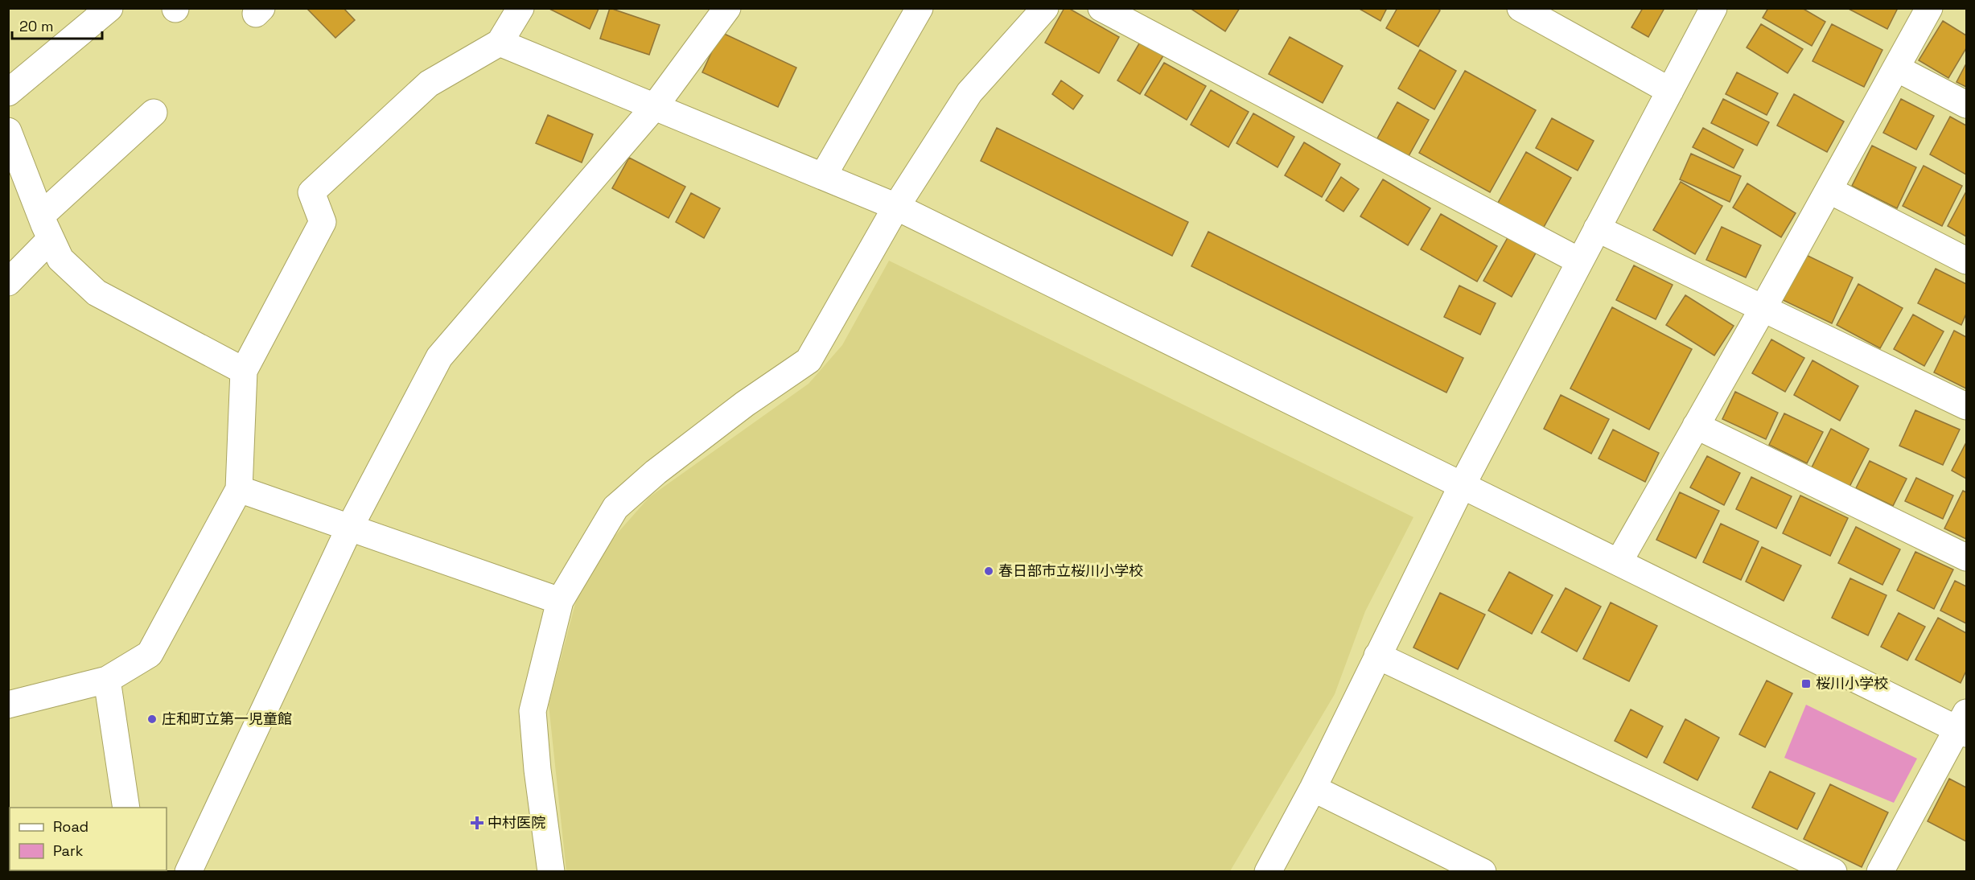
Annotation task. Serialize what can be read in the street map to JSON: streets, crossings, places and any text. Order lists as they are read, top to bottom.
{
  "places": {
    "other": ["春日部市立桜川小学校", "庄和町立第一児童館"],
    "transit": ["桜川小学校"],
    "health": ["中村医院"]
  },
  "legend": ["Road", "Park"],
  "scale_bar": "20 m"
}
